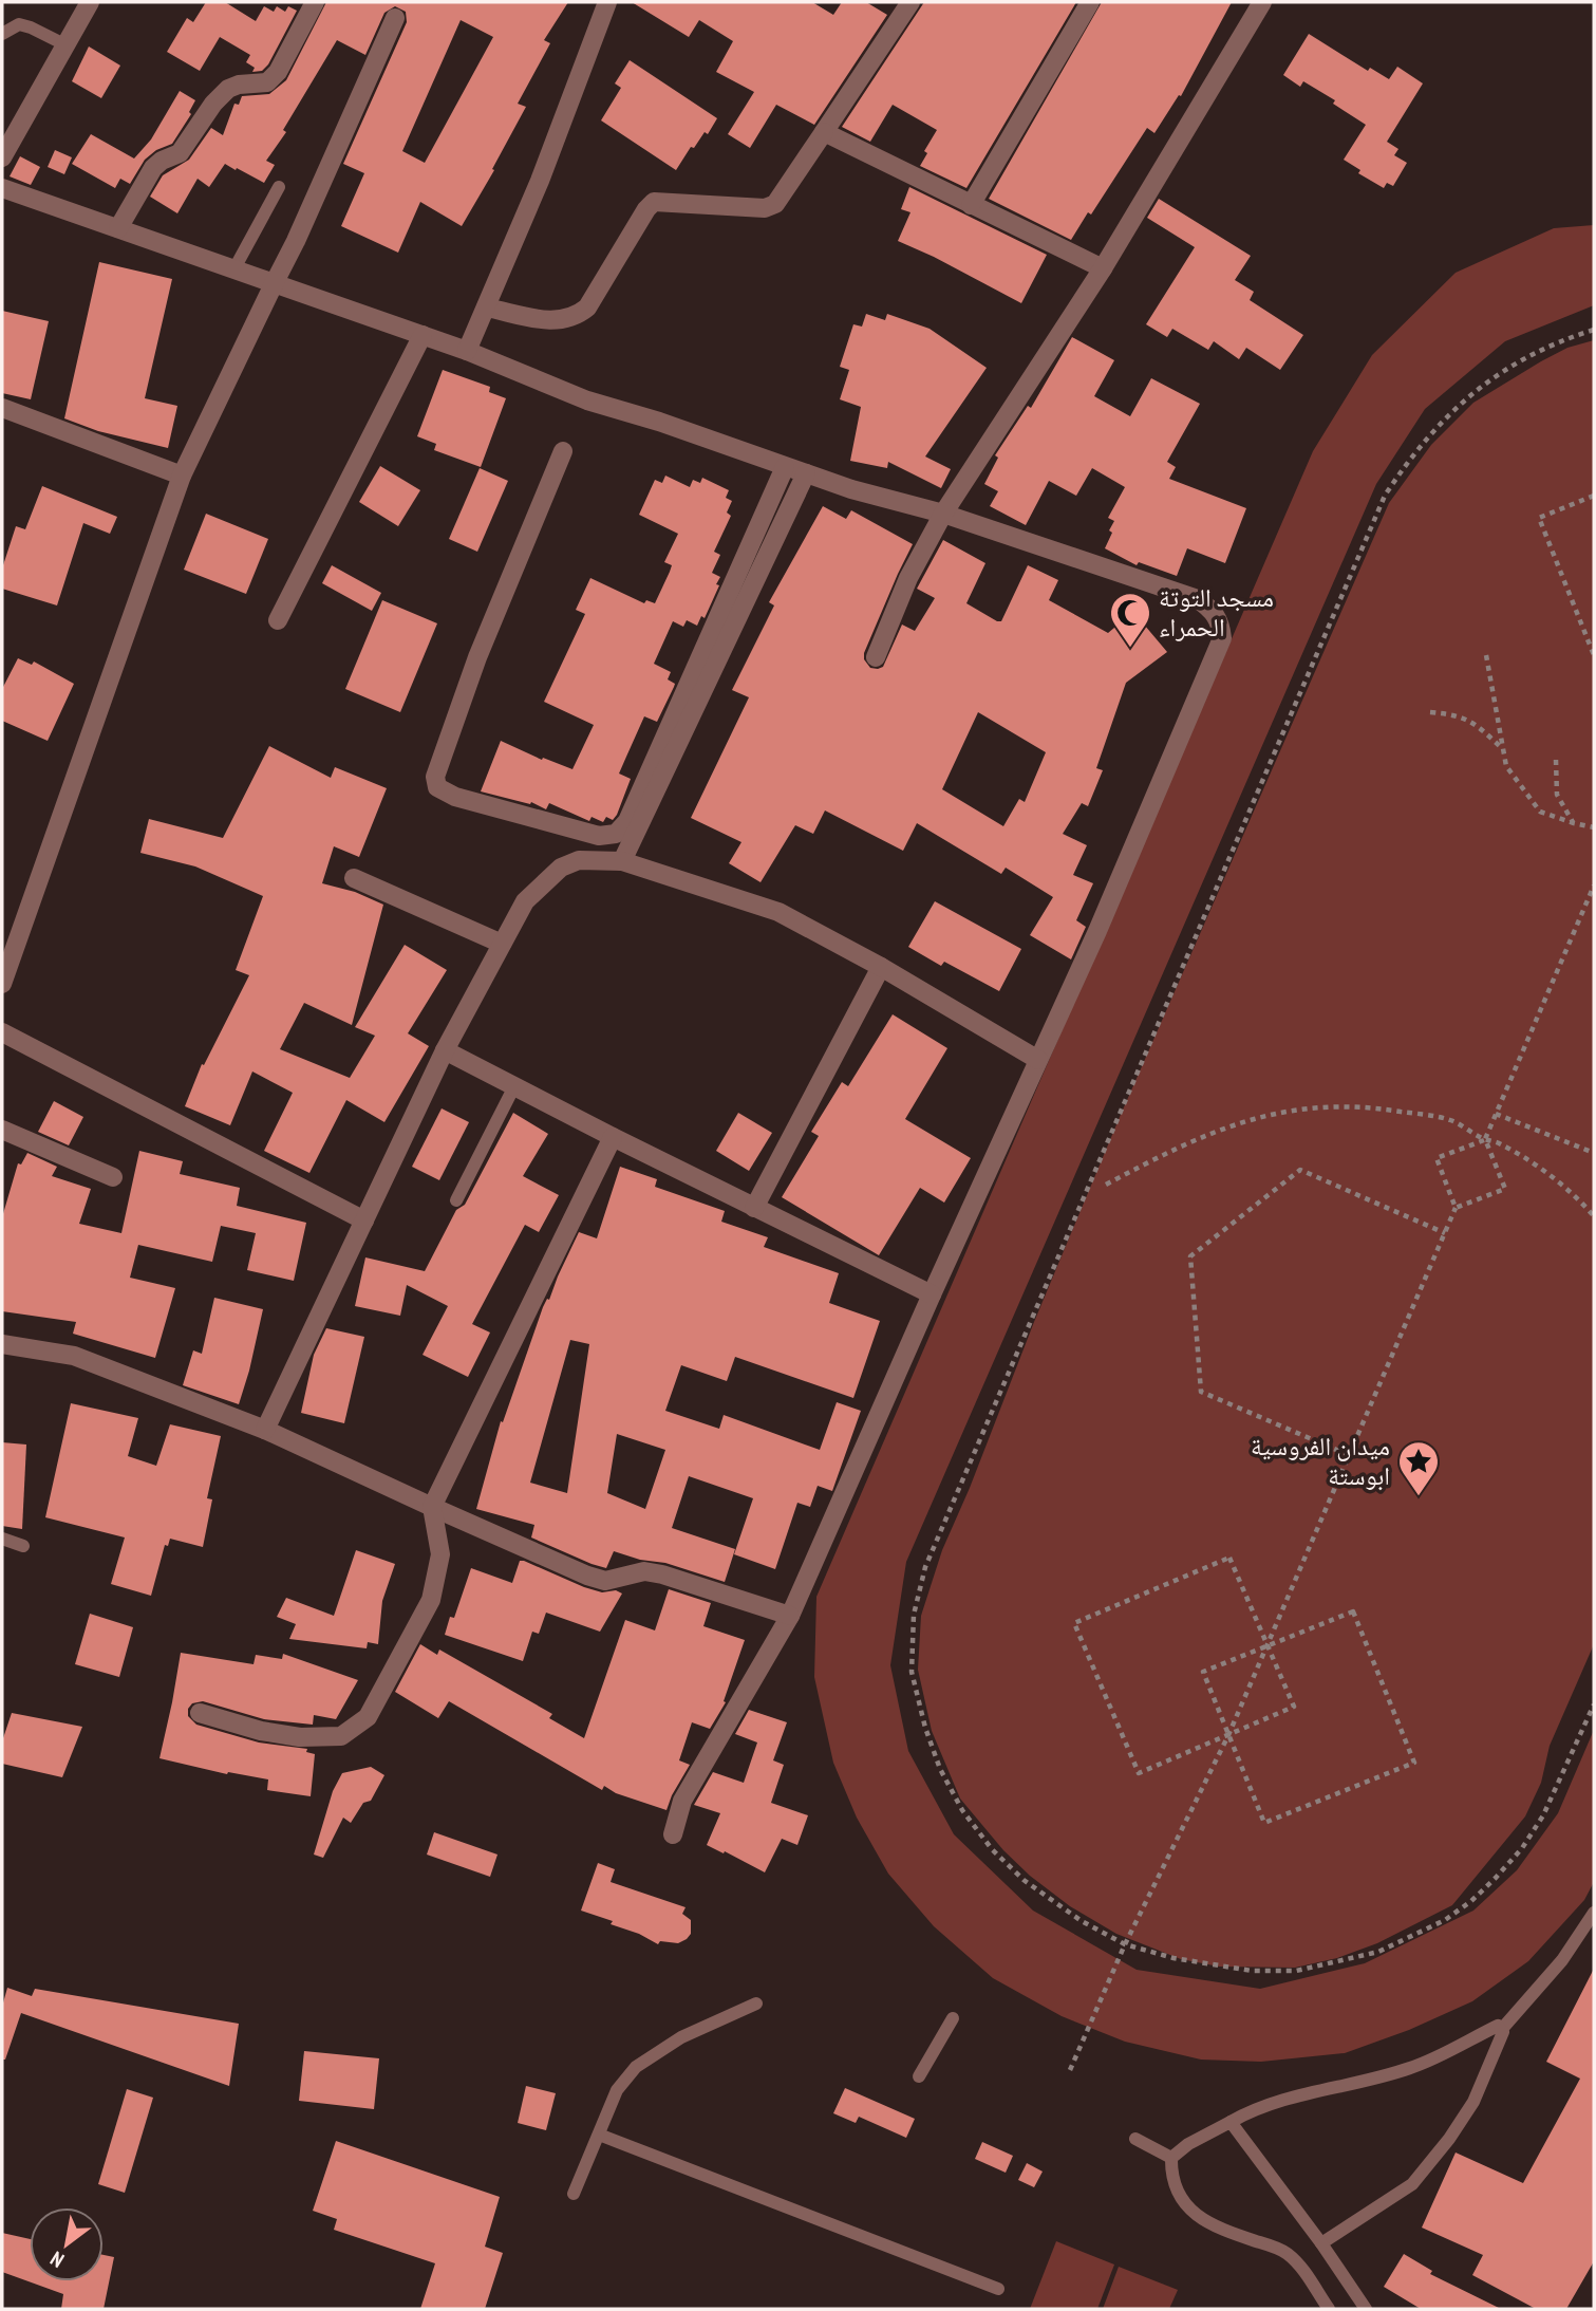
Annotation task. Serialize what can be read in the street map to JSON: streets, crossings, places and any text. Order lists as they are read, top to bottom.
{
  "places": {
    "mosque": ["مسجد التوتة الحمراء"],
    "place": ["ميدان الفروسية ابوستة"]
  },
  "north": "bottom left"
}
